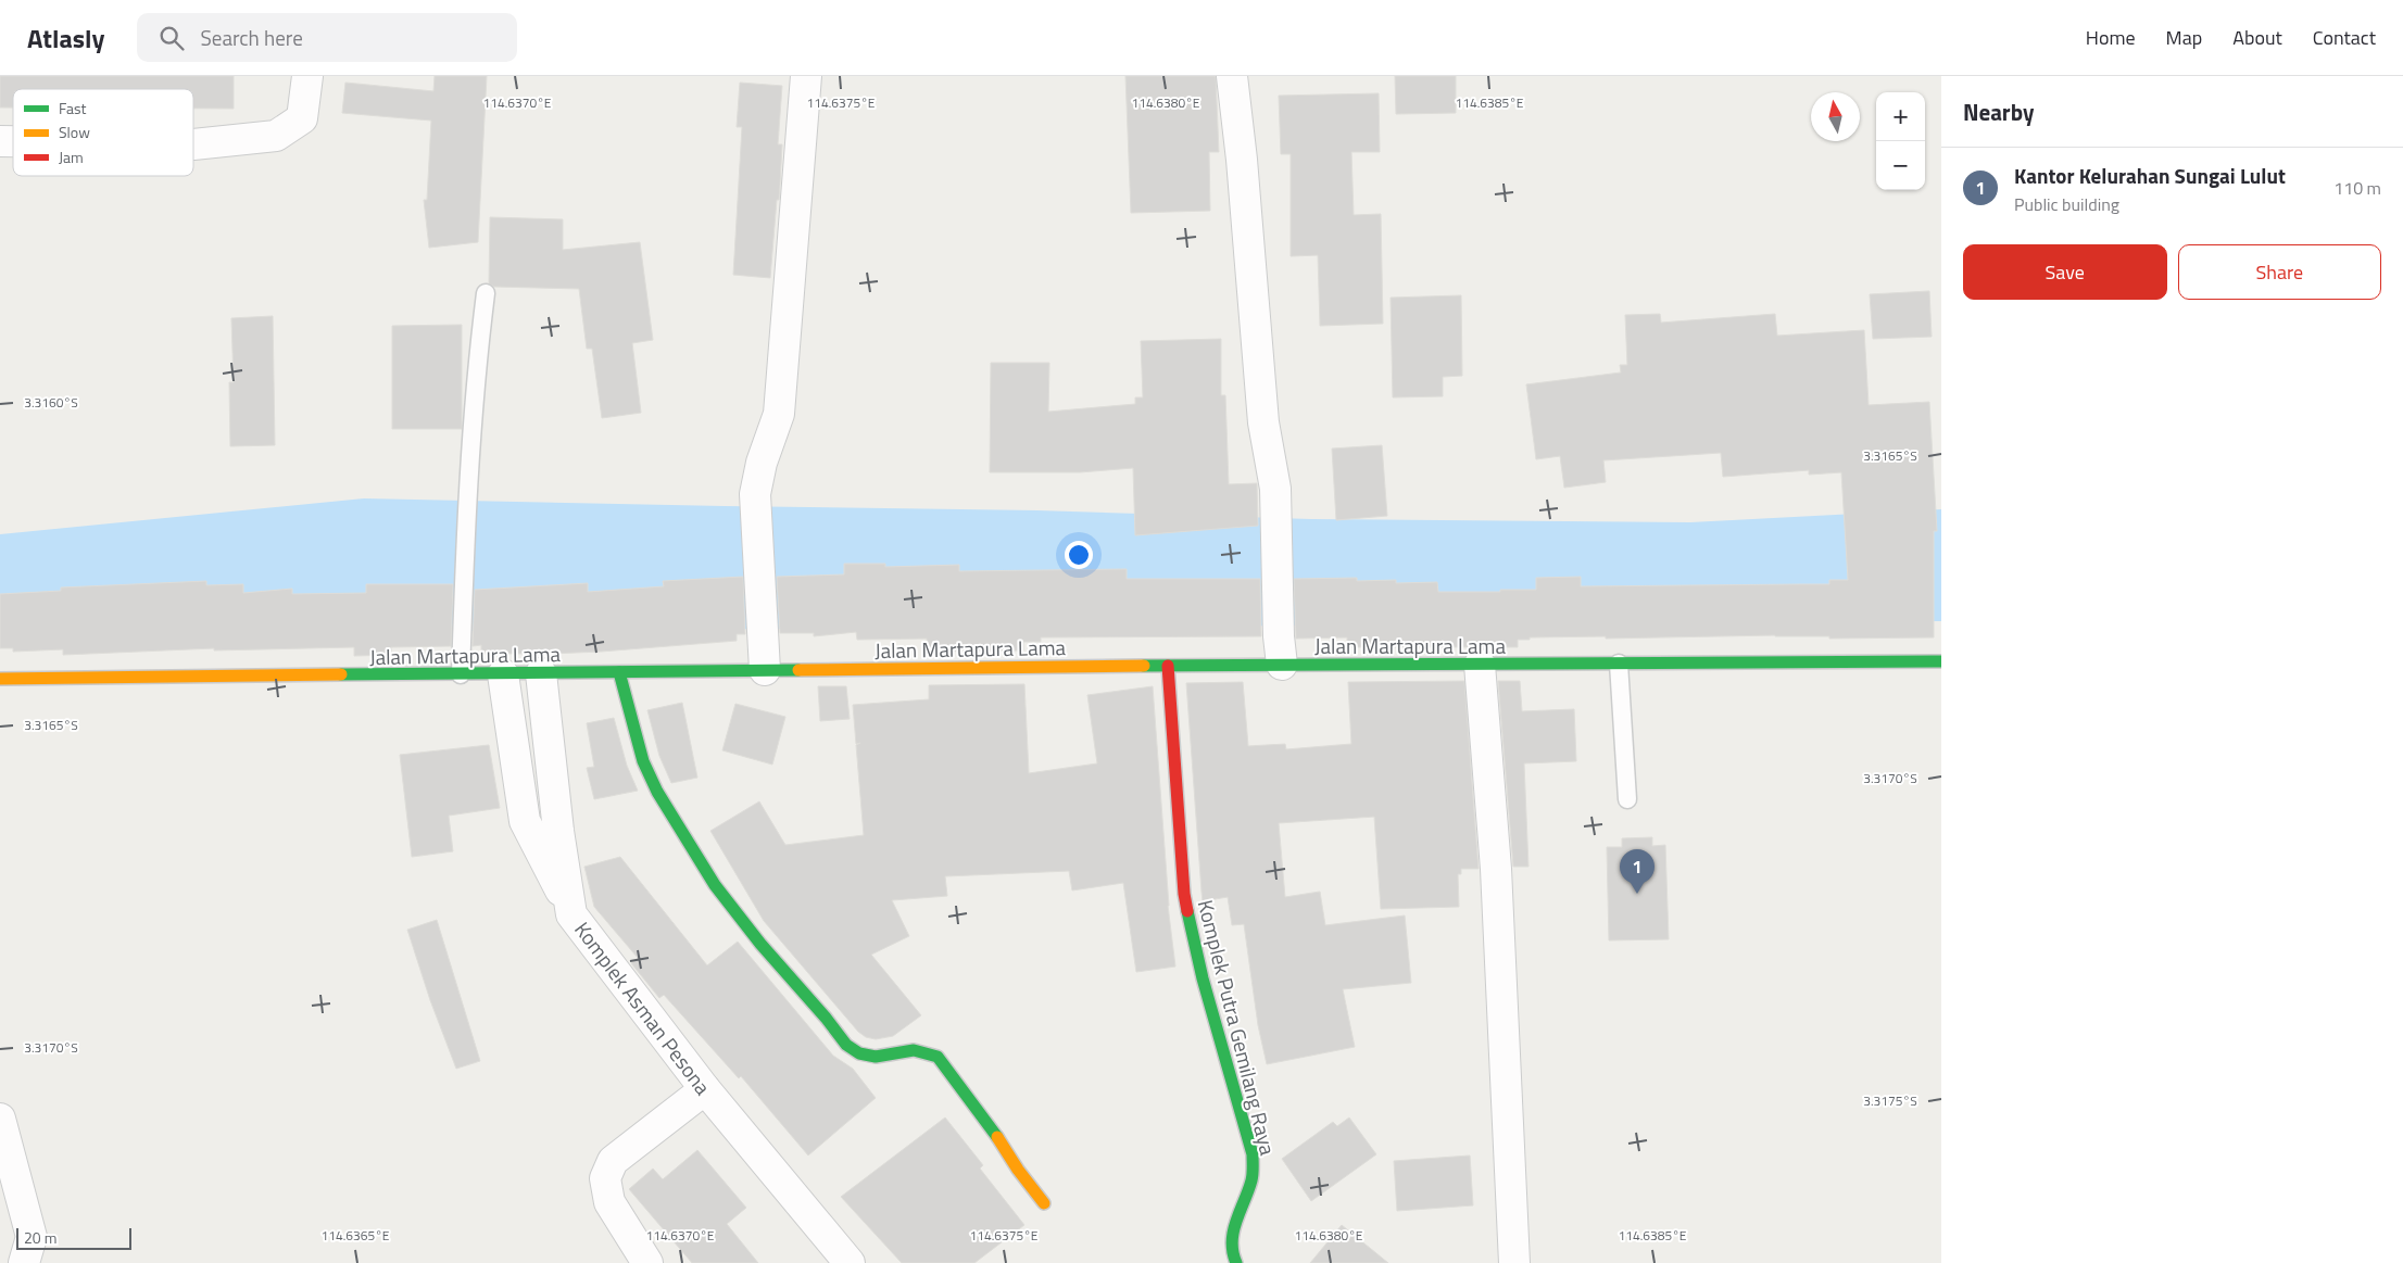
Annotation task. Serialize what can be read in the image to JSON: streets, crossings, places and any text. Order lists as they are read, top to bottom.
{
  "streets": {
    "main road": ["Jalan Martapura Lama", "Komplek Putra Gemilang Raya"],
    "street": ["Komplek Asman Pesona"]
  },
  "crossings": [
    ["Jalan Martapura Lama", "Komplek Asman Pesona"],
    ["Jalan Martapura Lama", "Komplek Putra Gemilang Raya"]
  ],
  "legend": ["Fast", "Slow", "Jam"],
  "scale_bar": "20 m",
  "north": "top",
  "page": {
    "header": "Atlasly",
    "search": "Search here",
    "nav": [
      "Home",
      "Map",
      "About",
      "Contact"
    ],
    "heading": "Nearby",
    "map_buttons": ["+", "−"],
    "list": [
      {
        "mark": "1",
        "name": "Kantor Kelurahan Sungai Lulut",
        "note": "Public building",
        "value": "110 m"
      }
    ],
    "buttons": ["Save", "Share"],
    "pins": "1",
    "scale": "20 m"
  },
  "coordinates": [
    "114.6370°E",
    "114.6375°E",
    "114.6380°E",
    "114.6385°E",
    "3.3160°S",
    "3.3165°S",
    "3.3170°S",
    "3.3175°S",
    "114.6365°E"
  ]
}
